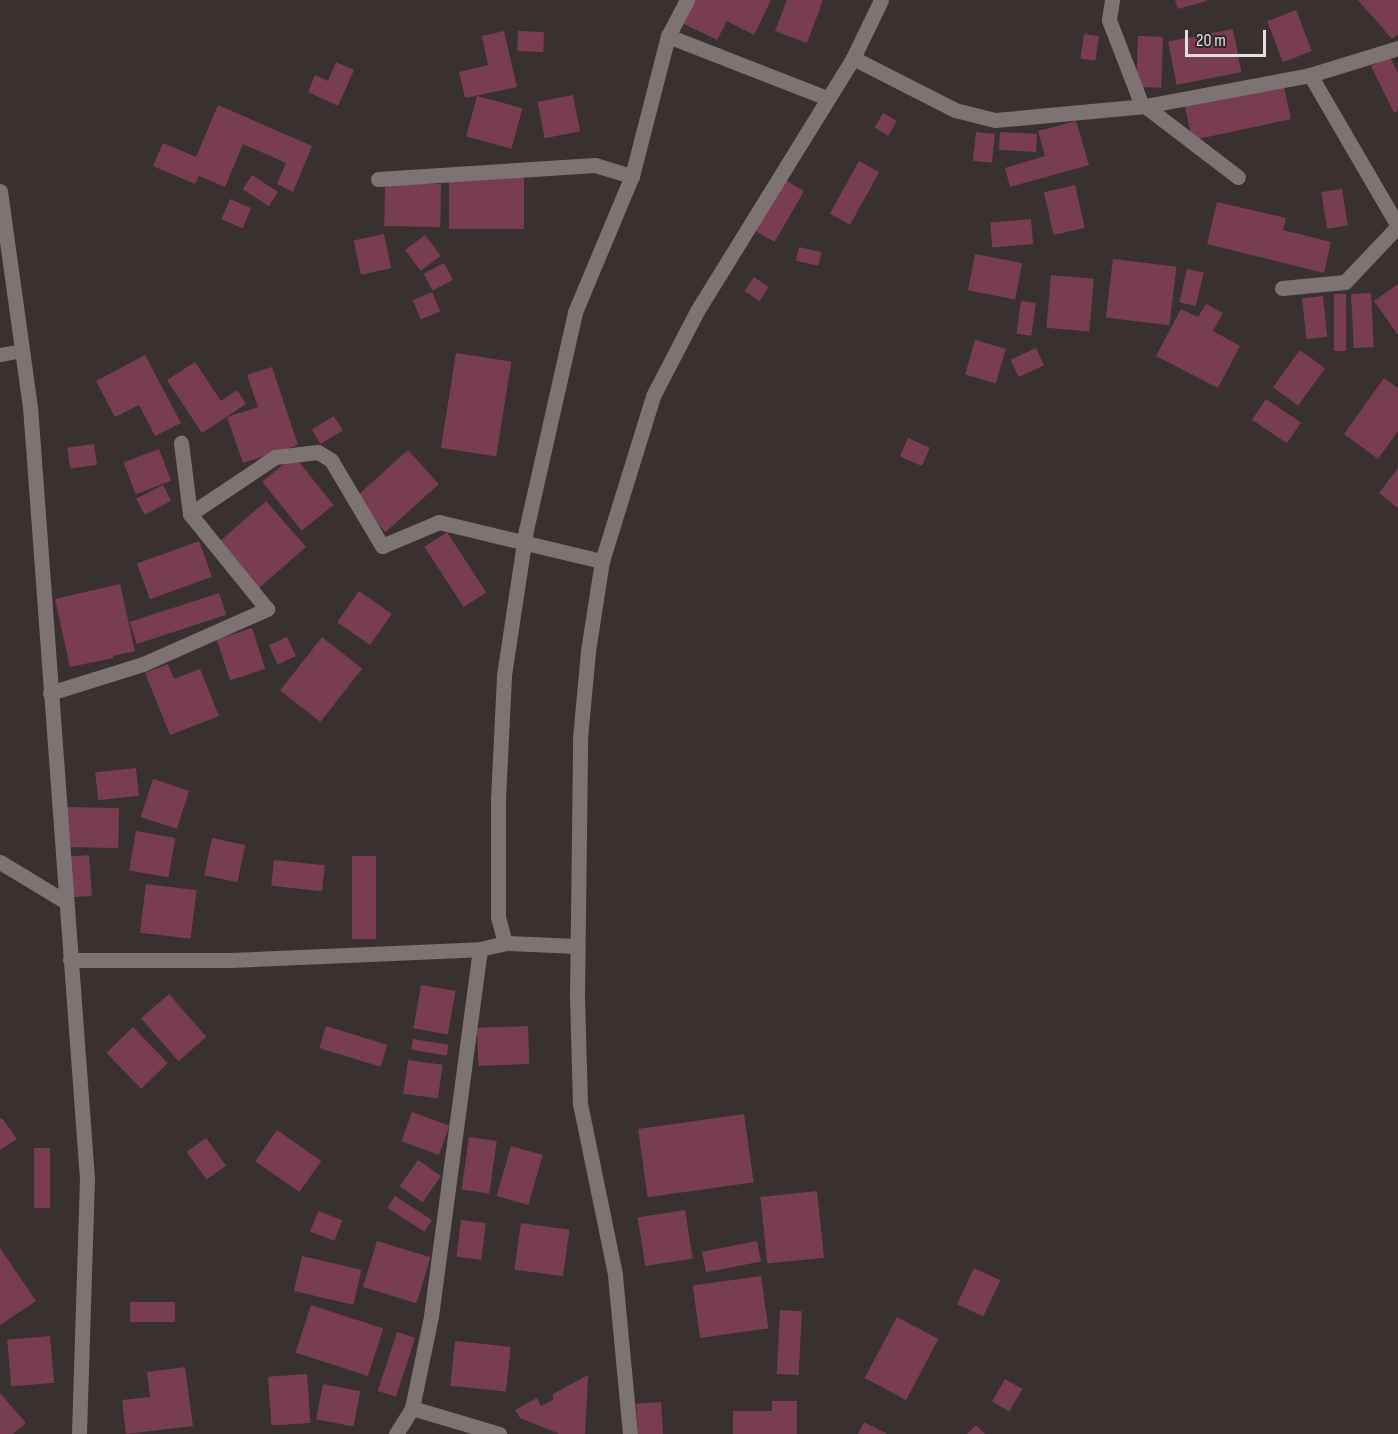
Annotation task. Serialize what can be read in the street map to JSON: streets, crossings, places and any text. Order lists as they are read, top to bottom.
{
  "scale_bar": "20 m"
}
